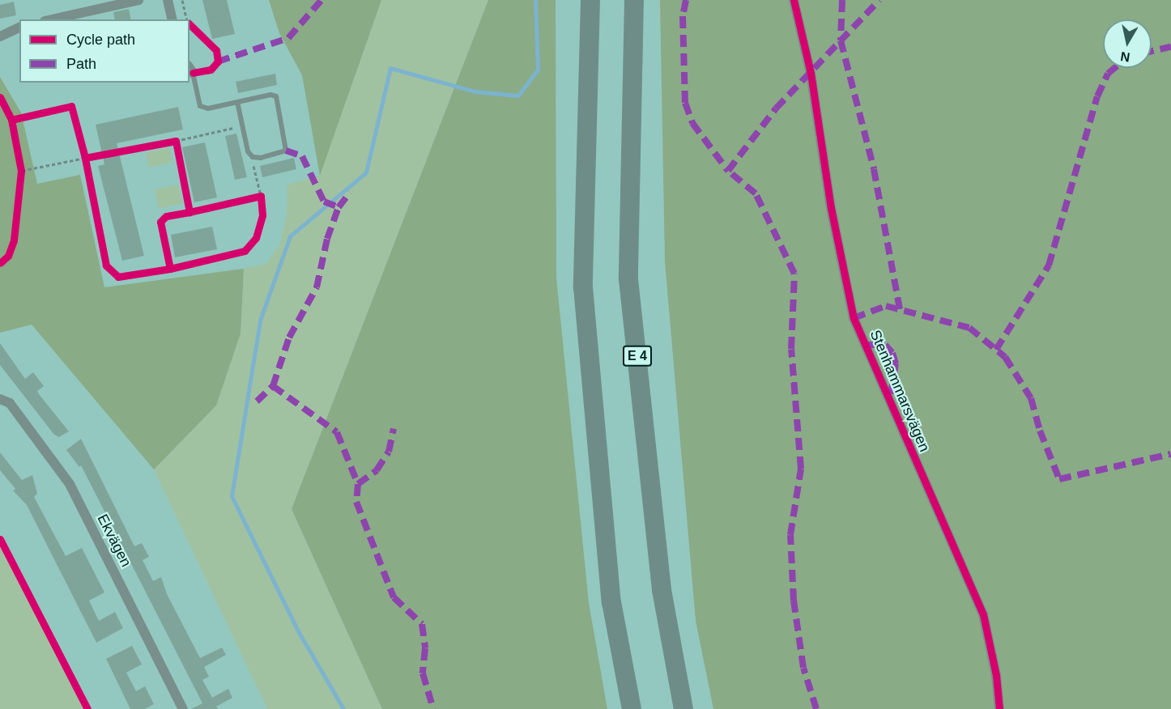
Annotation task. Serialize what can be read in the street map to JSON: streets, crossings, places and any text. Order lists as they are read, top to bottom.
{
  "streets": {
    "highway": ["E 4"],
    "street": ["Stenhammarsvägen", "Ekvägen"]
  },
  "legend": ["Cycle path", "Path"],
  "north": "bottom"
}
